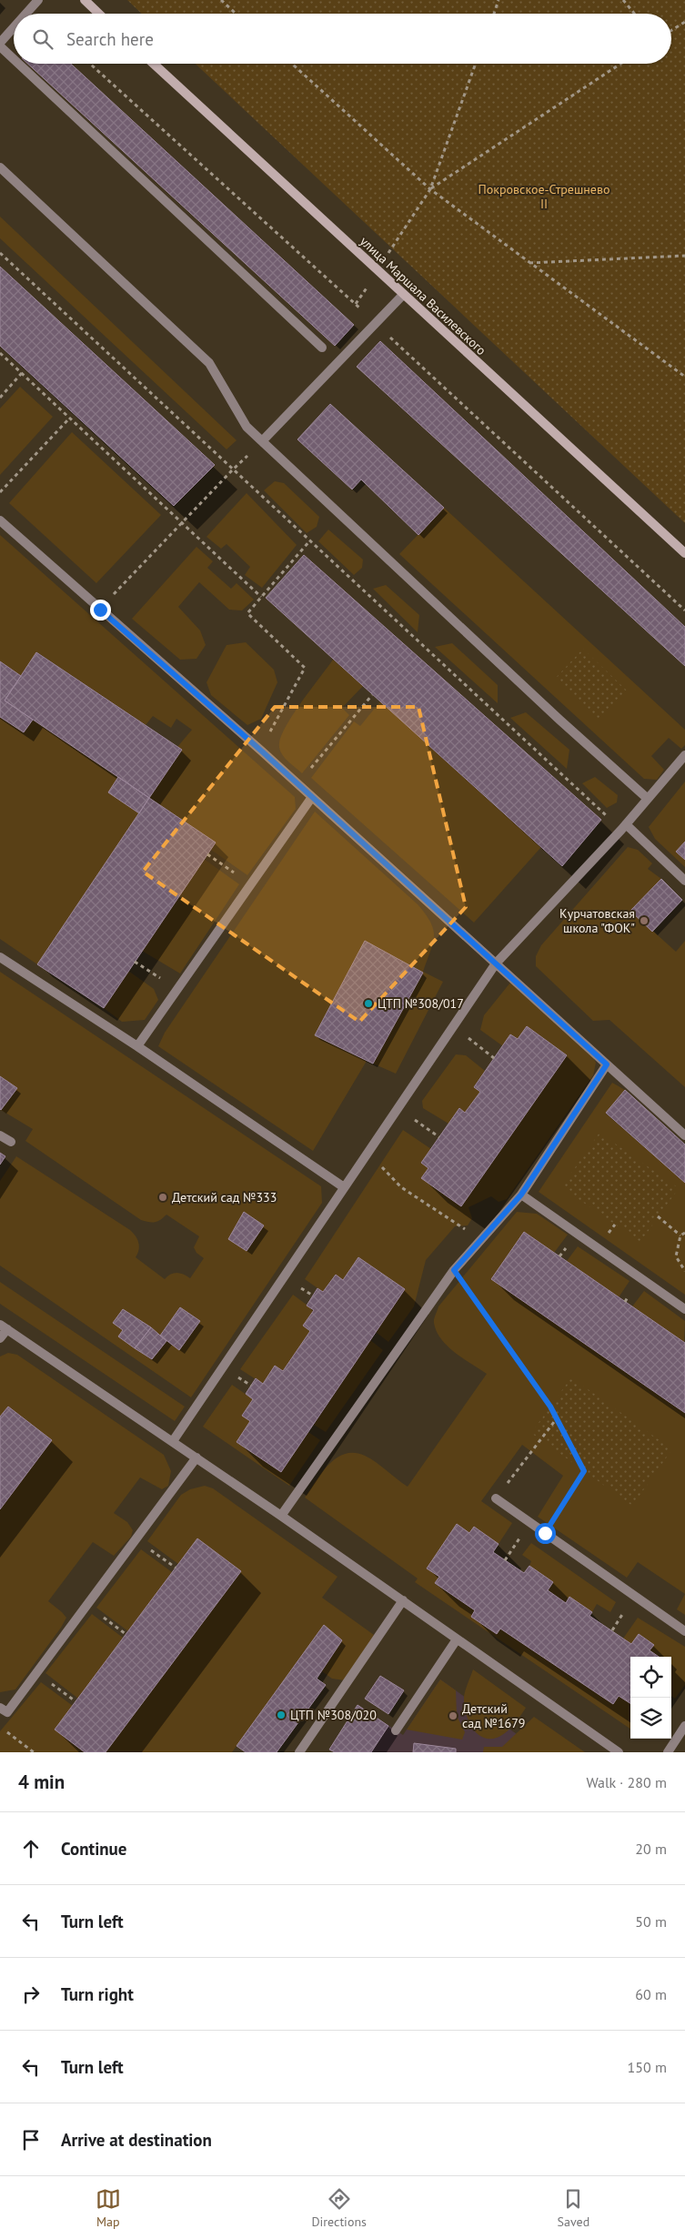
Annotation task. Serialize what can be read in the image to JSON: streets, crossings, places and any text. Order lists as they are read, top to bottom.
{
  "streets": {
    "main road": ["улица Маршала Василевского"]
  },
  "parks": ["Покровское-Стрешнево II"],
  "places": [
    "Курчатовская школа \"ФОК\"",
    "ЦТП №308/017",
    "Детский сад №333",
    "ЦТП №308/020",
    "Детский сад №1679"
  ],
  "page": {
    "search": "Search here",
    "heading": ["4 min", "Walk · 280 m"],
    "list": [
      ["Continue", "20 m"],
      ["Turn left", "50 m"],
      ["Turn right", "60 m"],
      ["Turn left", "150 m"],
      "Arrive at destination"
    ],
    "nav": ["Map", "Directions", "Saved"]
  }
}
